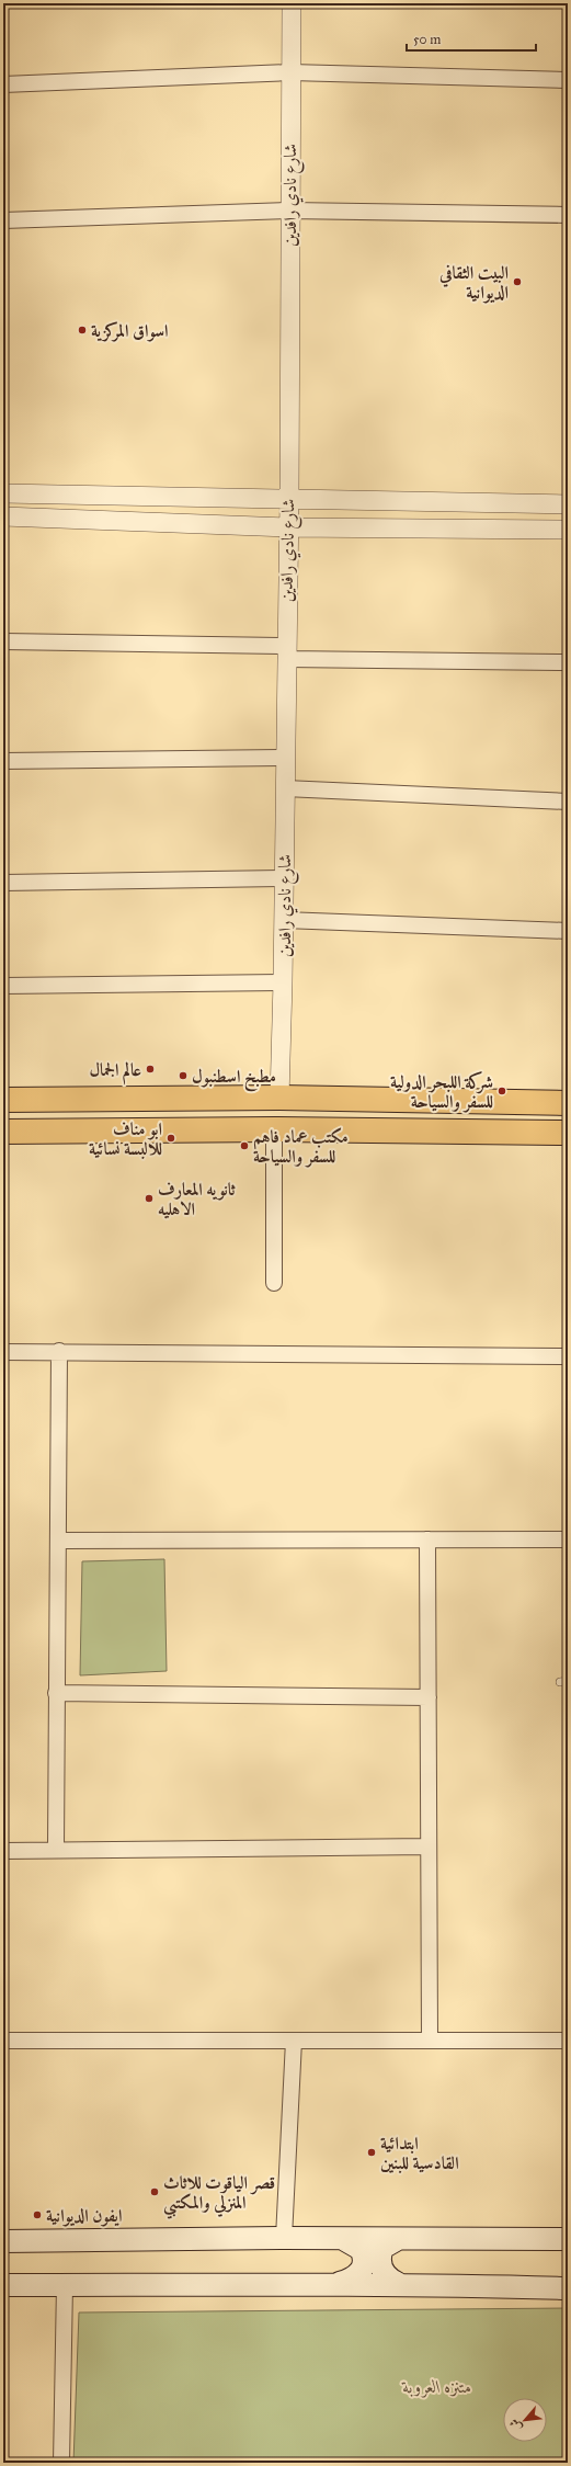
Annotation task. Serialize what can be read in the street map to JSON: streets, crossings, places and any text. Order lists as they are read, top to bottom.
{
  "streets": {
    "street": ["شارع نادي رافدين"]
  },
  "parks": ["متنزه العروبة"],
  "places": [
    "البيت الثقافي الديوانية",
    "اسواق المركزية",
    "عالم الجمال",
    "مطبخ اسطنبول",
    "شركة اللبحر الدولية للسفر والسياحة",
    "ابو مناف للالبسة نسائية",
    "مكتب عماد فاهم للسفر والسياحة",
    "ثانويه المعارف الاهليه",
    "ابتدائية القادسية للبنين",
    "قصر الياقوت للاثاث المنزلي والمكتبي",
    "ايفون الديوانية"
  ],
  "scale_bar": "50 m",
  "north": "bottom left"
}
